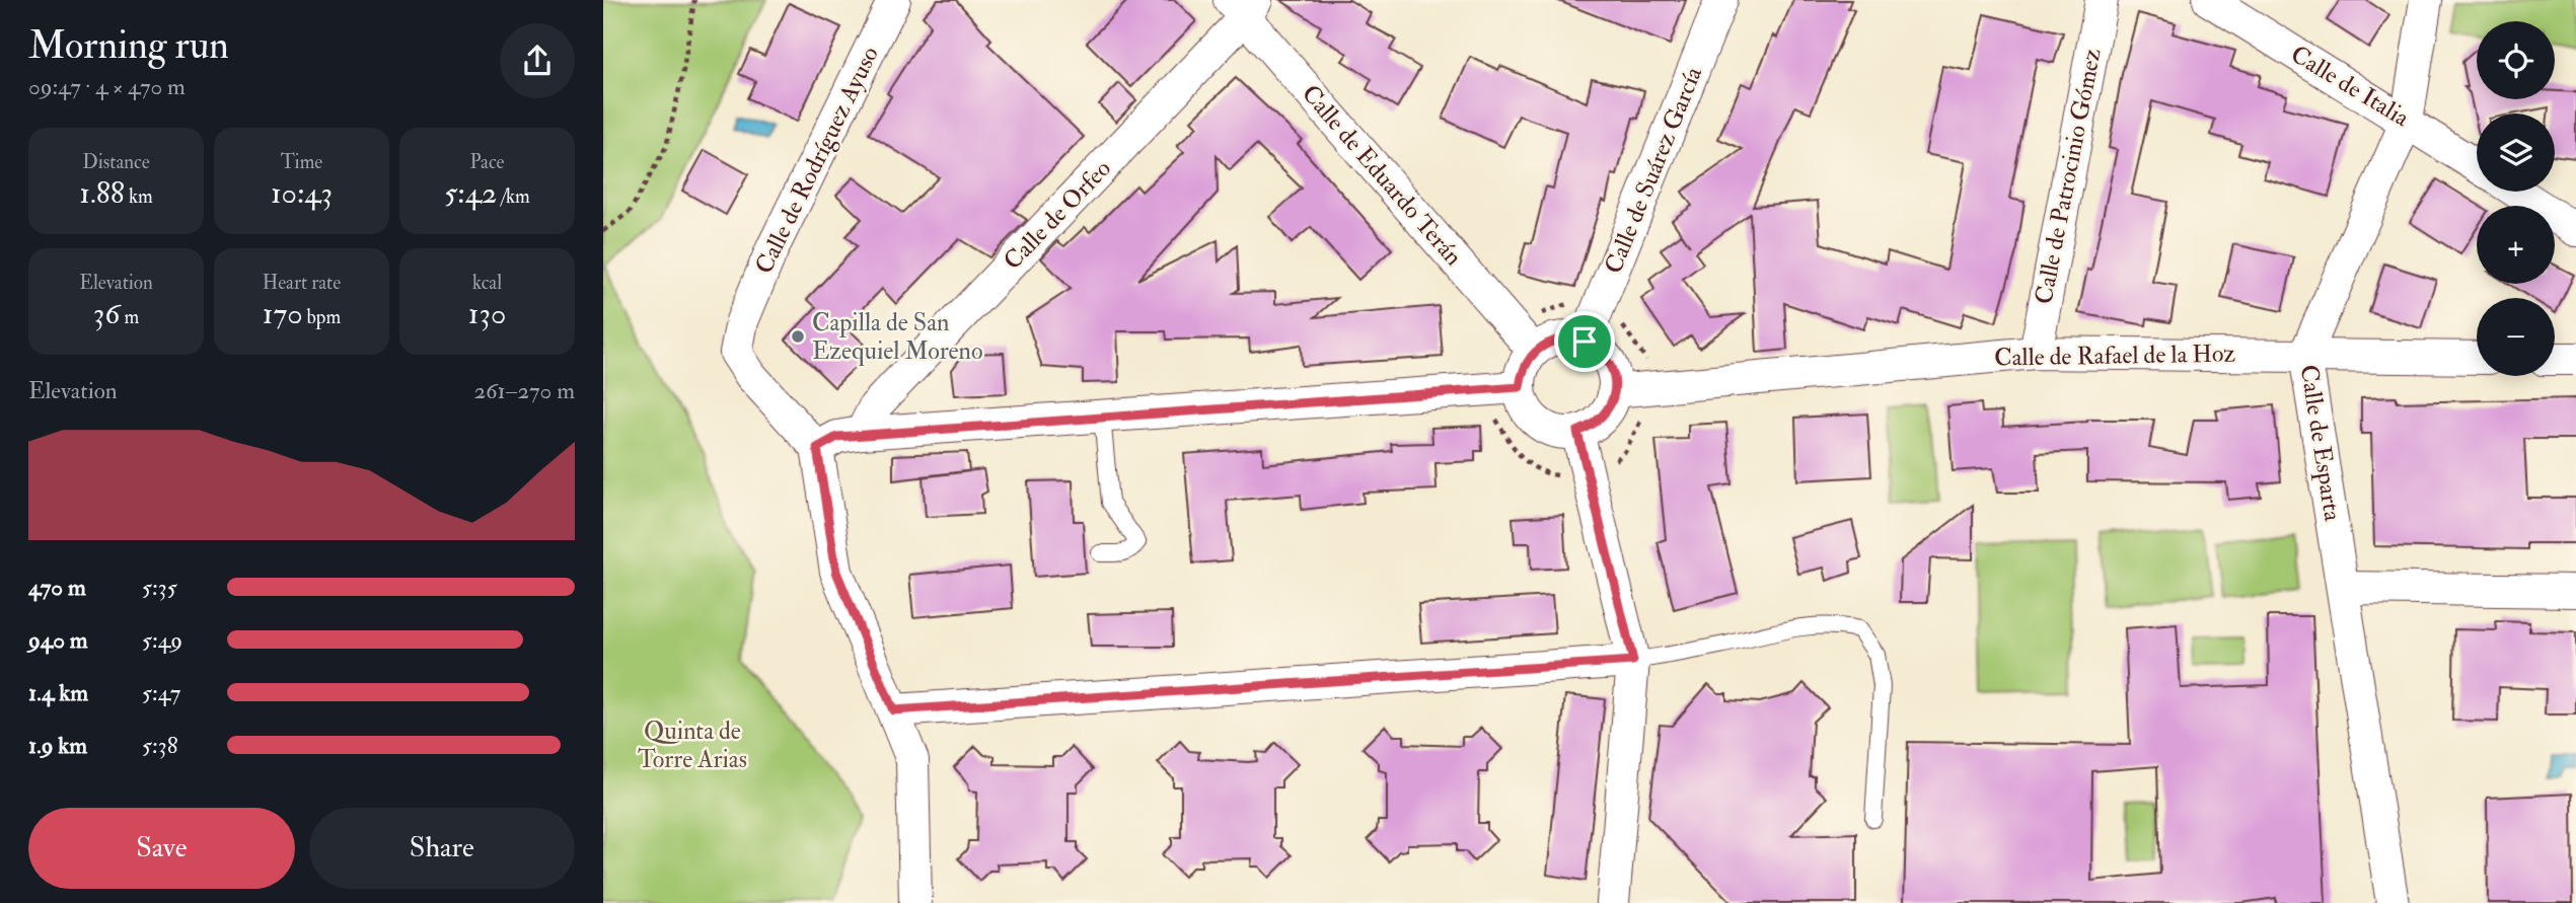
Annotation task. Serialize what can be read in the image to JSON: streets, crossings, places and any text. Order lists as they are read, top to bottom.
{
  "streets": {
    "street": [
      "Calle de Italia",
      "Calle de Rodríguez Ayuso",
      "Calle de Suárez García",
      "Calle de Eduardo Terán",
      "Calle de Patrocinio Gómez",
      "Calle de Orfeo",
      "Calle de Rafael de la Hoz",
      "Calle de Esparta"
    ]
  },
  "crossings": [
    ["Calle de Italia", "Calle de Esparta"],
    ["Calle de Suárez García", "Calle de Eduardo Terán"],
    ["Calle de Suárez García", "Calle de Rafael de la Hoz"],
    ["Calle de Eduardo Terán", "Calle de Orfeo"],
    ["Calle de Eduardo Terán", "Calle de Rafael de la Hoz"],
    ["Calle de Patrocinio Gómez", "Calle de Rafael de la Hoz"],
    ["Calle de Rafael de la Hoz", "Calle de Esparta"]
  ],
  "parks": ["Quinta de Torre Arias"],
  "places": ["Capilla de San Ezequiel Moreno"],
  "page": {
    "heading": ["Morning run", "09:47 · 4 × 470 m"],
    "map_buttons": ["+", "−"],
    "stats": [
      ["Distance", "1.88 km"],
      ["Time", "10:43"],
      ["Pace", "5:42 /km"],
      ["Elevation", "36 m"],
      ["Heart rate", "170 bpm"],
      ["kcal", "130"]
    ],
    "chart": ["Elevation", "261–270 m"],
    "list": [
      {
        "name": "470 m",
        "note": "5:35"
      },
      {
        "name": "940 m",
        "note": "5:49"
      },
      {
        "name": "1.4 km",
        "note": "5:47"
      },
      {
        "name": "1.9 km",
        "note": "5:38"
      }
    ],
    "buttons": ["Save", "Share"]
  }
}
